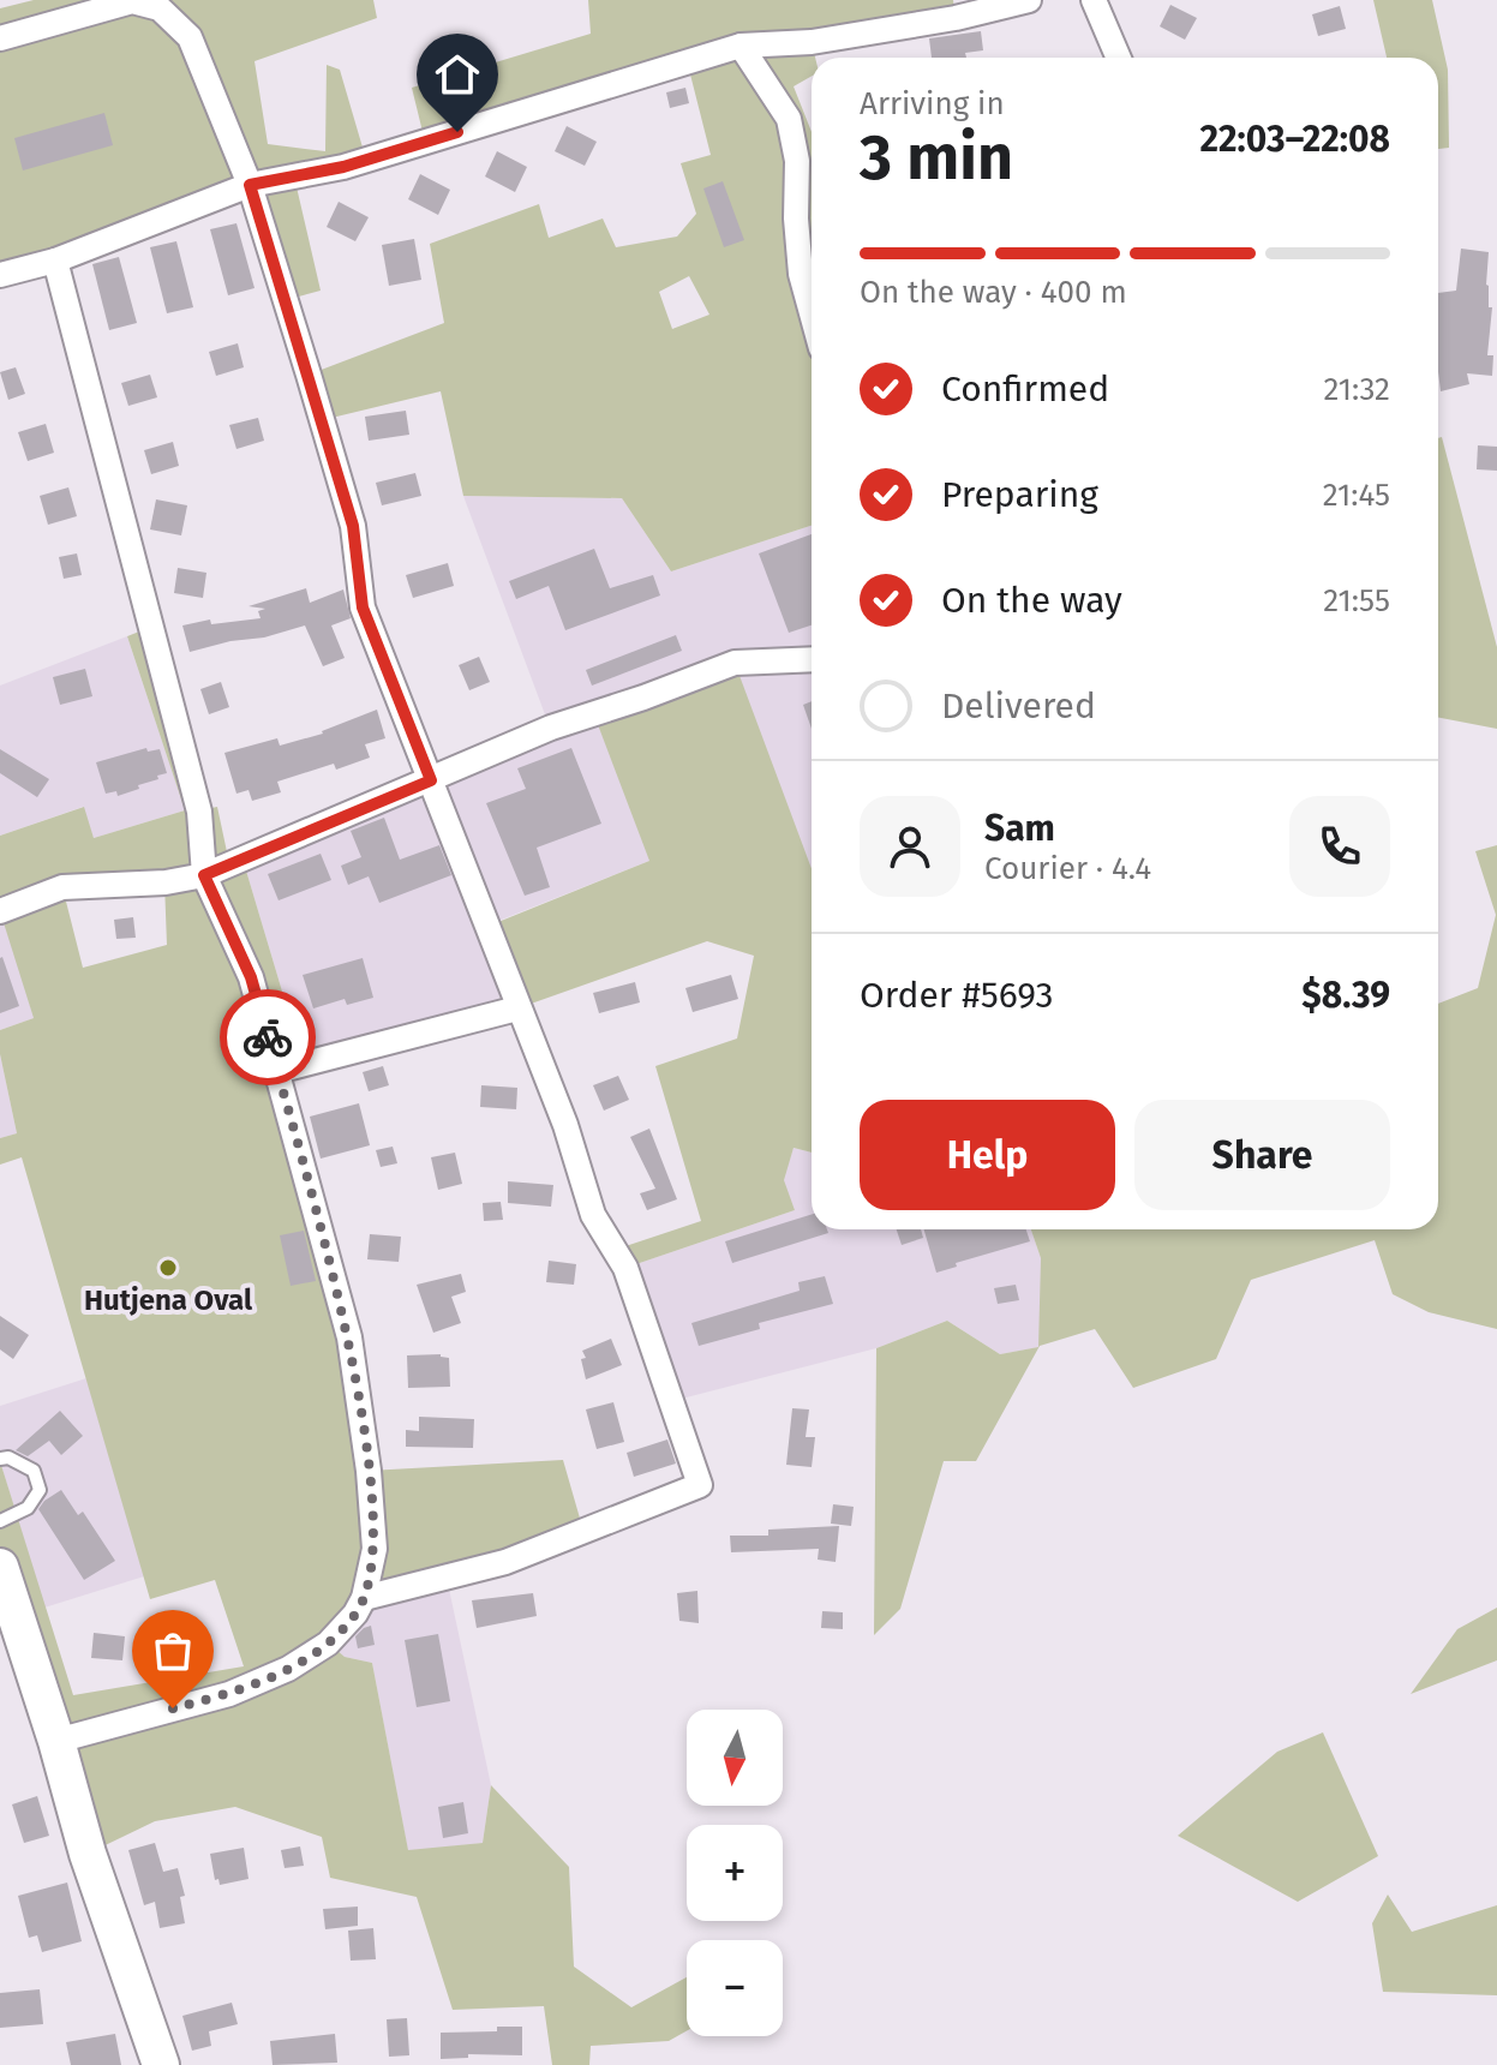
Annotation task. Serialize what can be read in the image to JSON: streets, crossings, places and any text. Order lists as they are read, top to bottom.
{
  "places": ["Hutjena Oval"],
  "north": "bottom",
  "page": {
    "heading": ["3 min", "Arriving in", "22:03–22:08"],
    "panel": [
      "Sam",
      "Courier · 4.4",
      "Order #5693",
      "$8.39"
    ],
    "bar": "On the way · 400 m",
    "list": [
      ["Confirmed", "21:32"],
      ["Preparing", "21:45"],
      ["On the way", "21:55"],
      "Delivered"
    ],
    "buttons": ["Help", "Share"],
    "map_buttons": ["+", "−"]
  }
}
